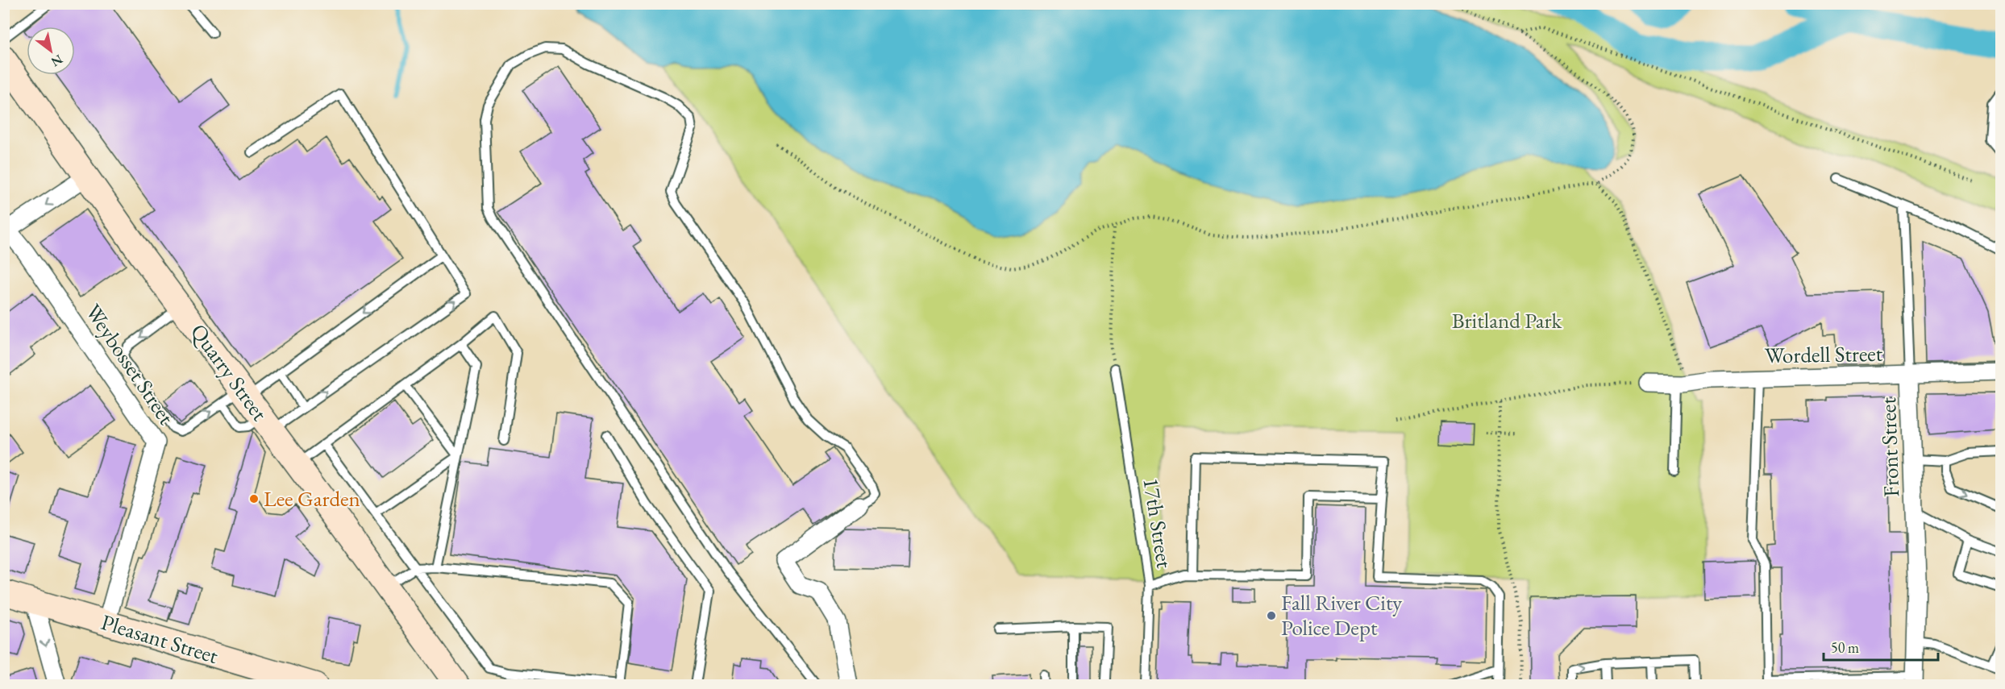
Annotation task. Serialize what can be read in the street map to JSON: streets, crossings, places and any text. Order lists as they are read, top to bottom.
{
  "streets": {
    "street": [
      "Wordell Street",
      "Weybosset Street",
      "Quarry Street",
      "Front Street",
      "Pleasant Street"
    ],
    "lane": ["17th Street"]
  },
  "crossings": [
    ["Wordell Street", "Front Street"],
    ["Weybosset Street", "Pleasant Street"]
  ],
  "parks": ["Britland Park"],
  "places": ["Lee Garden", "Fall River City Police Dept"],
  "scale_bar": "50 m",
  "north": "bottom right"
}
